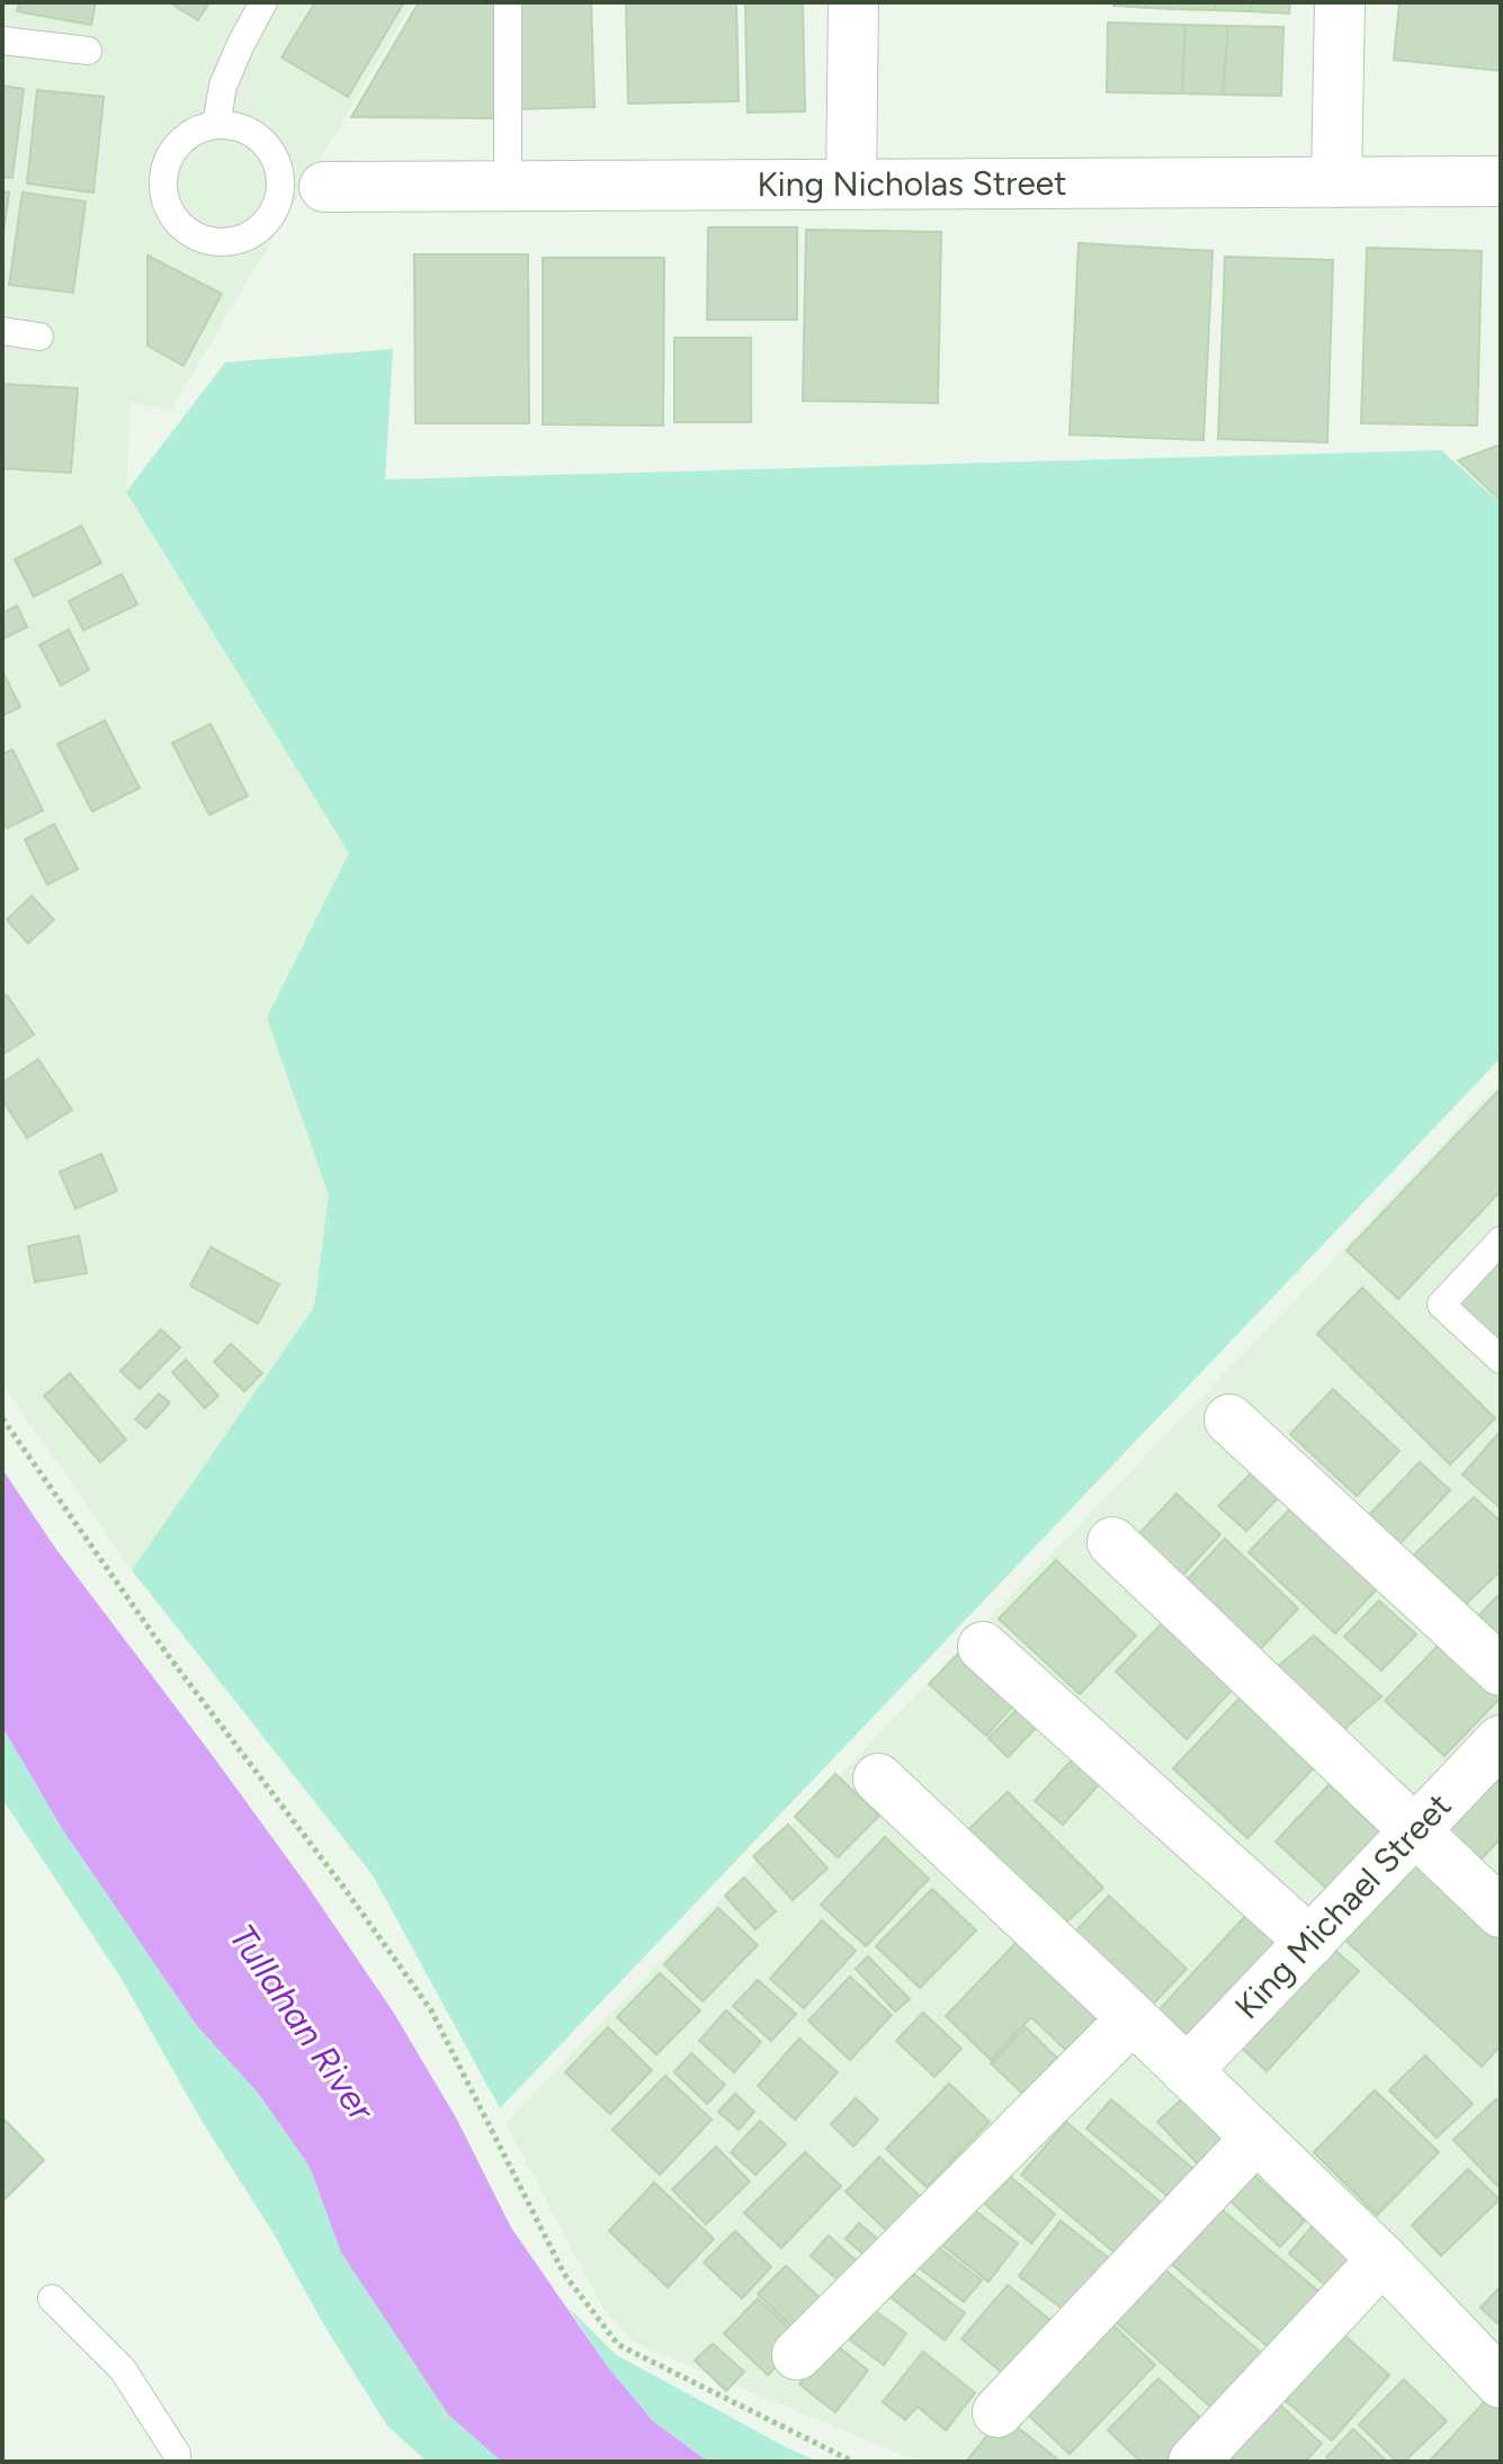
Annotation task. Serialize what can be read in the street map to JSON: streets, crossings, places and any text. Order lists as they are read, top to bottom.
{
  "streets": {
    "street": ["King Nicholas Street", "King Michael Street"]
  },
  "water": ["Tullahan River"]
}
